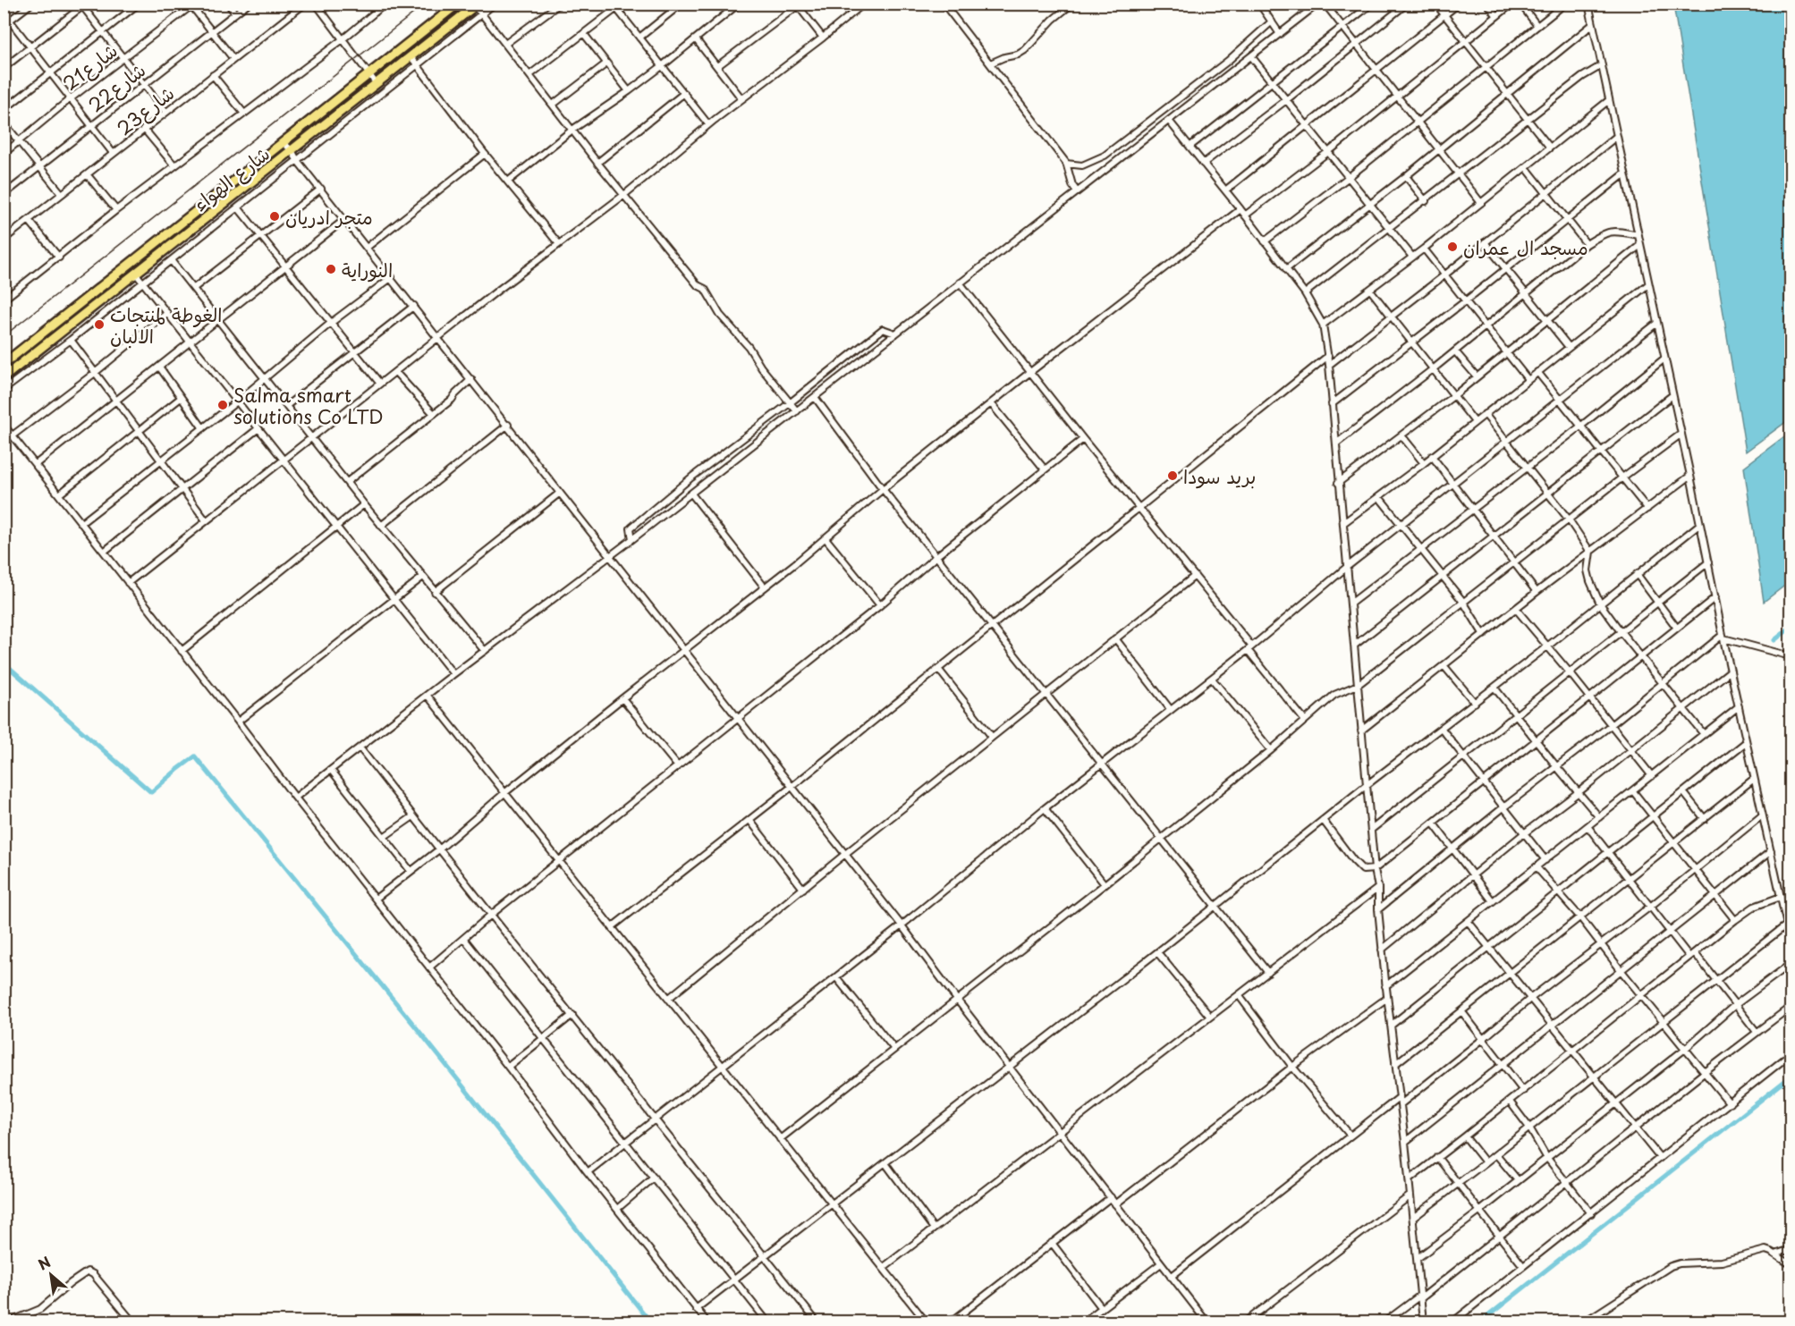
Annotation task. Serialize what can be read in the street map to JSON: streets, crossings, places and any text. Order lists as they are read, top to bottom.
{
  "streets": {
    "highway": ["شارع الهواء"],
    "street": ["شارع21", "شارع22", "شارع23"]
  },
  "places": [
    "متجر ادريان",
    "مسجد ال عمران",
    "النوراية",
    "الغوطة لمنتجات الالبان",
    "Salma smart solutions Co LTD",
    "بريد سودا"
  ],
  "north": "top left"
}
